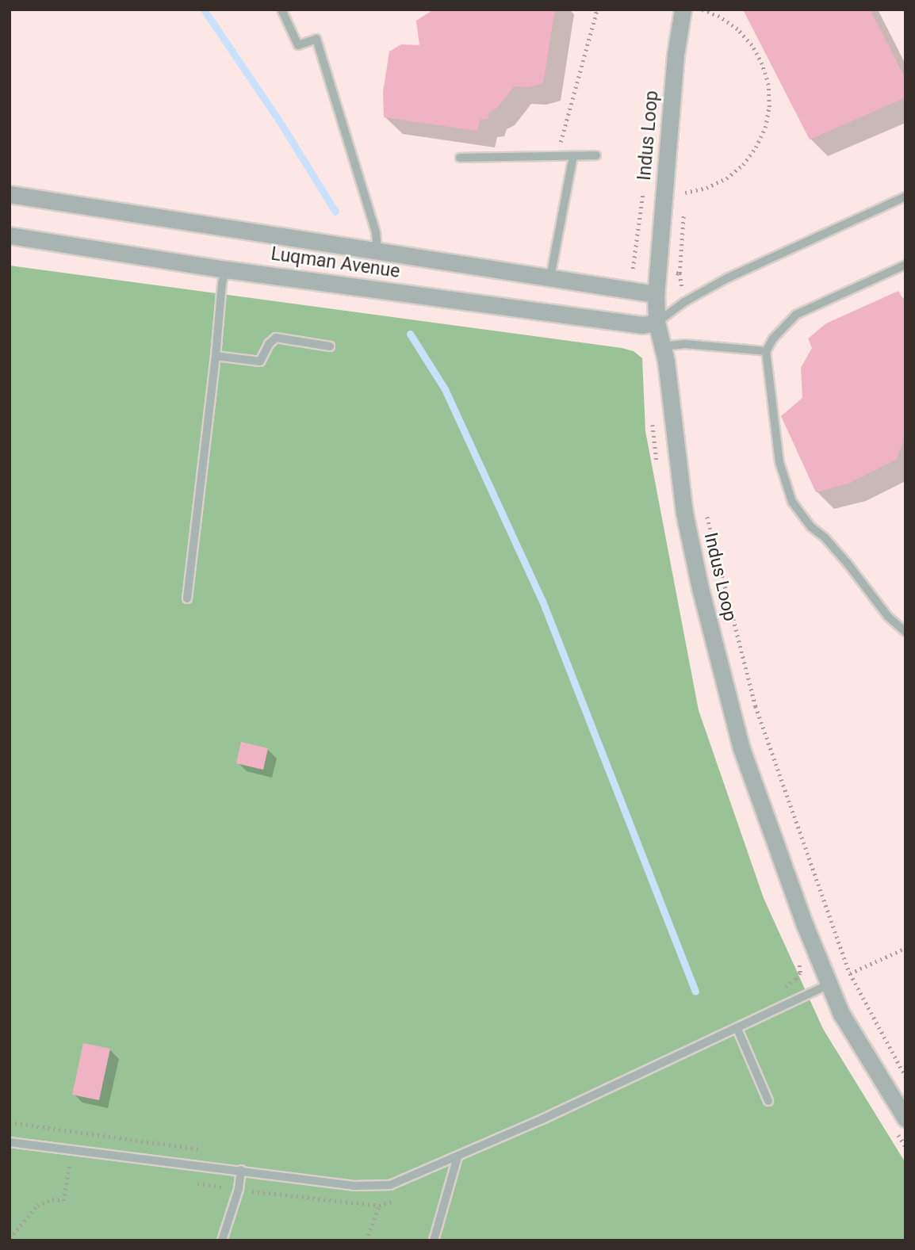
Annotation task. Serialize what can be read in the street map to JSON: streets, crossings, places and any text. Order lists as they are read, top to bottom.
{
  "streets": {
    "street": ["Indus Loop", "Luqman Avenue"]
  },
  "crossings": [
    ["Indus Loop", "Luqman Avenue"]
  ]
}
